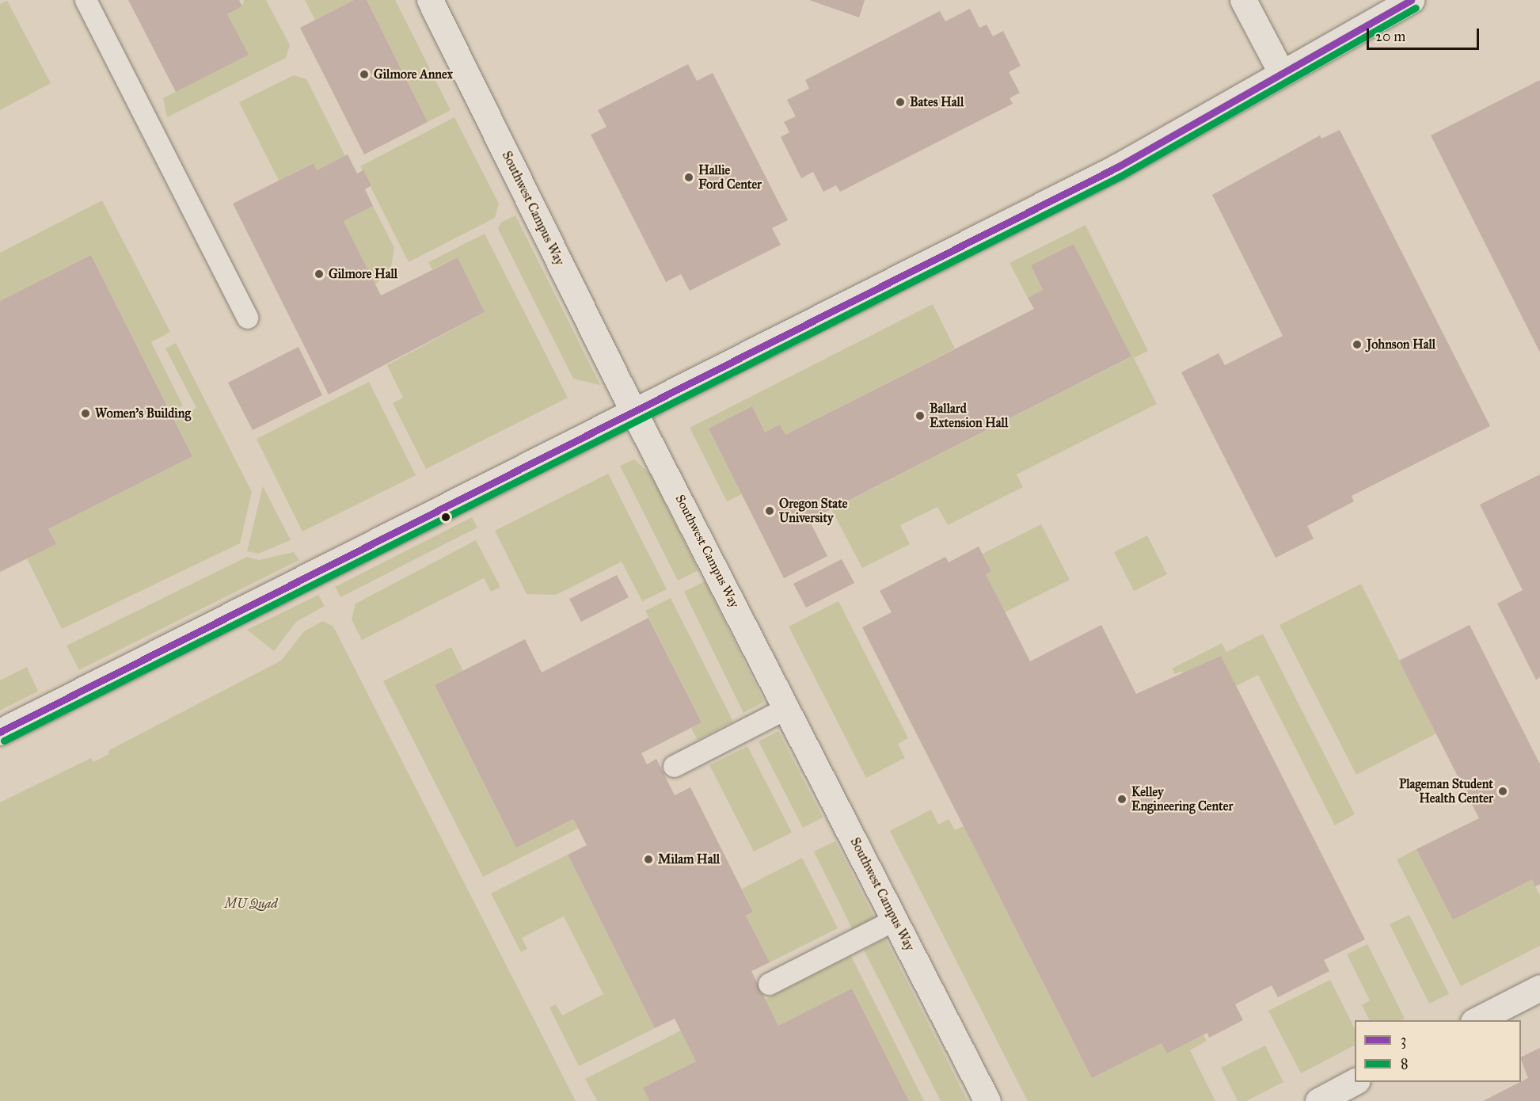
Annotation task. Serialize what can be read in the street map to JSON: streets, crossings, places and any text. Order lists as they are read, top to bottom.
{
  "streets": {
    "street": ["Southwest Campus Way"]
  },
  "parks": ["MU Quad"],
  "places": [
    "Gilmore Annex",
    "Bates Hall",
    "Hallie Ford Center",
    "Gilmore Hall",
    "Johnson Hall",
    "Women's Building",
    "Ballard Extension Hall",
    "Oregon State University",
    "Plageman Student Health Center",
    "Kelley Engineering Center",
    "Milam Hall"
  ],
  "lines": ["transit line 3", "transit line 8"],
  "legend": ["3", "8"],
  "scale_bar": "20 m"
}
